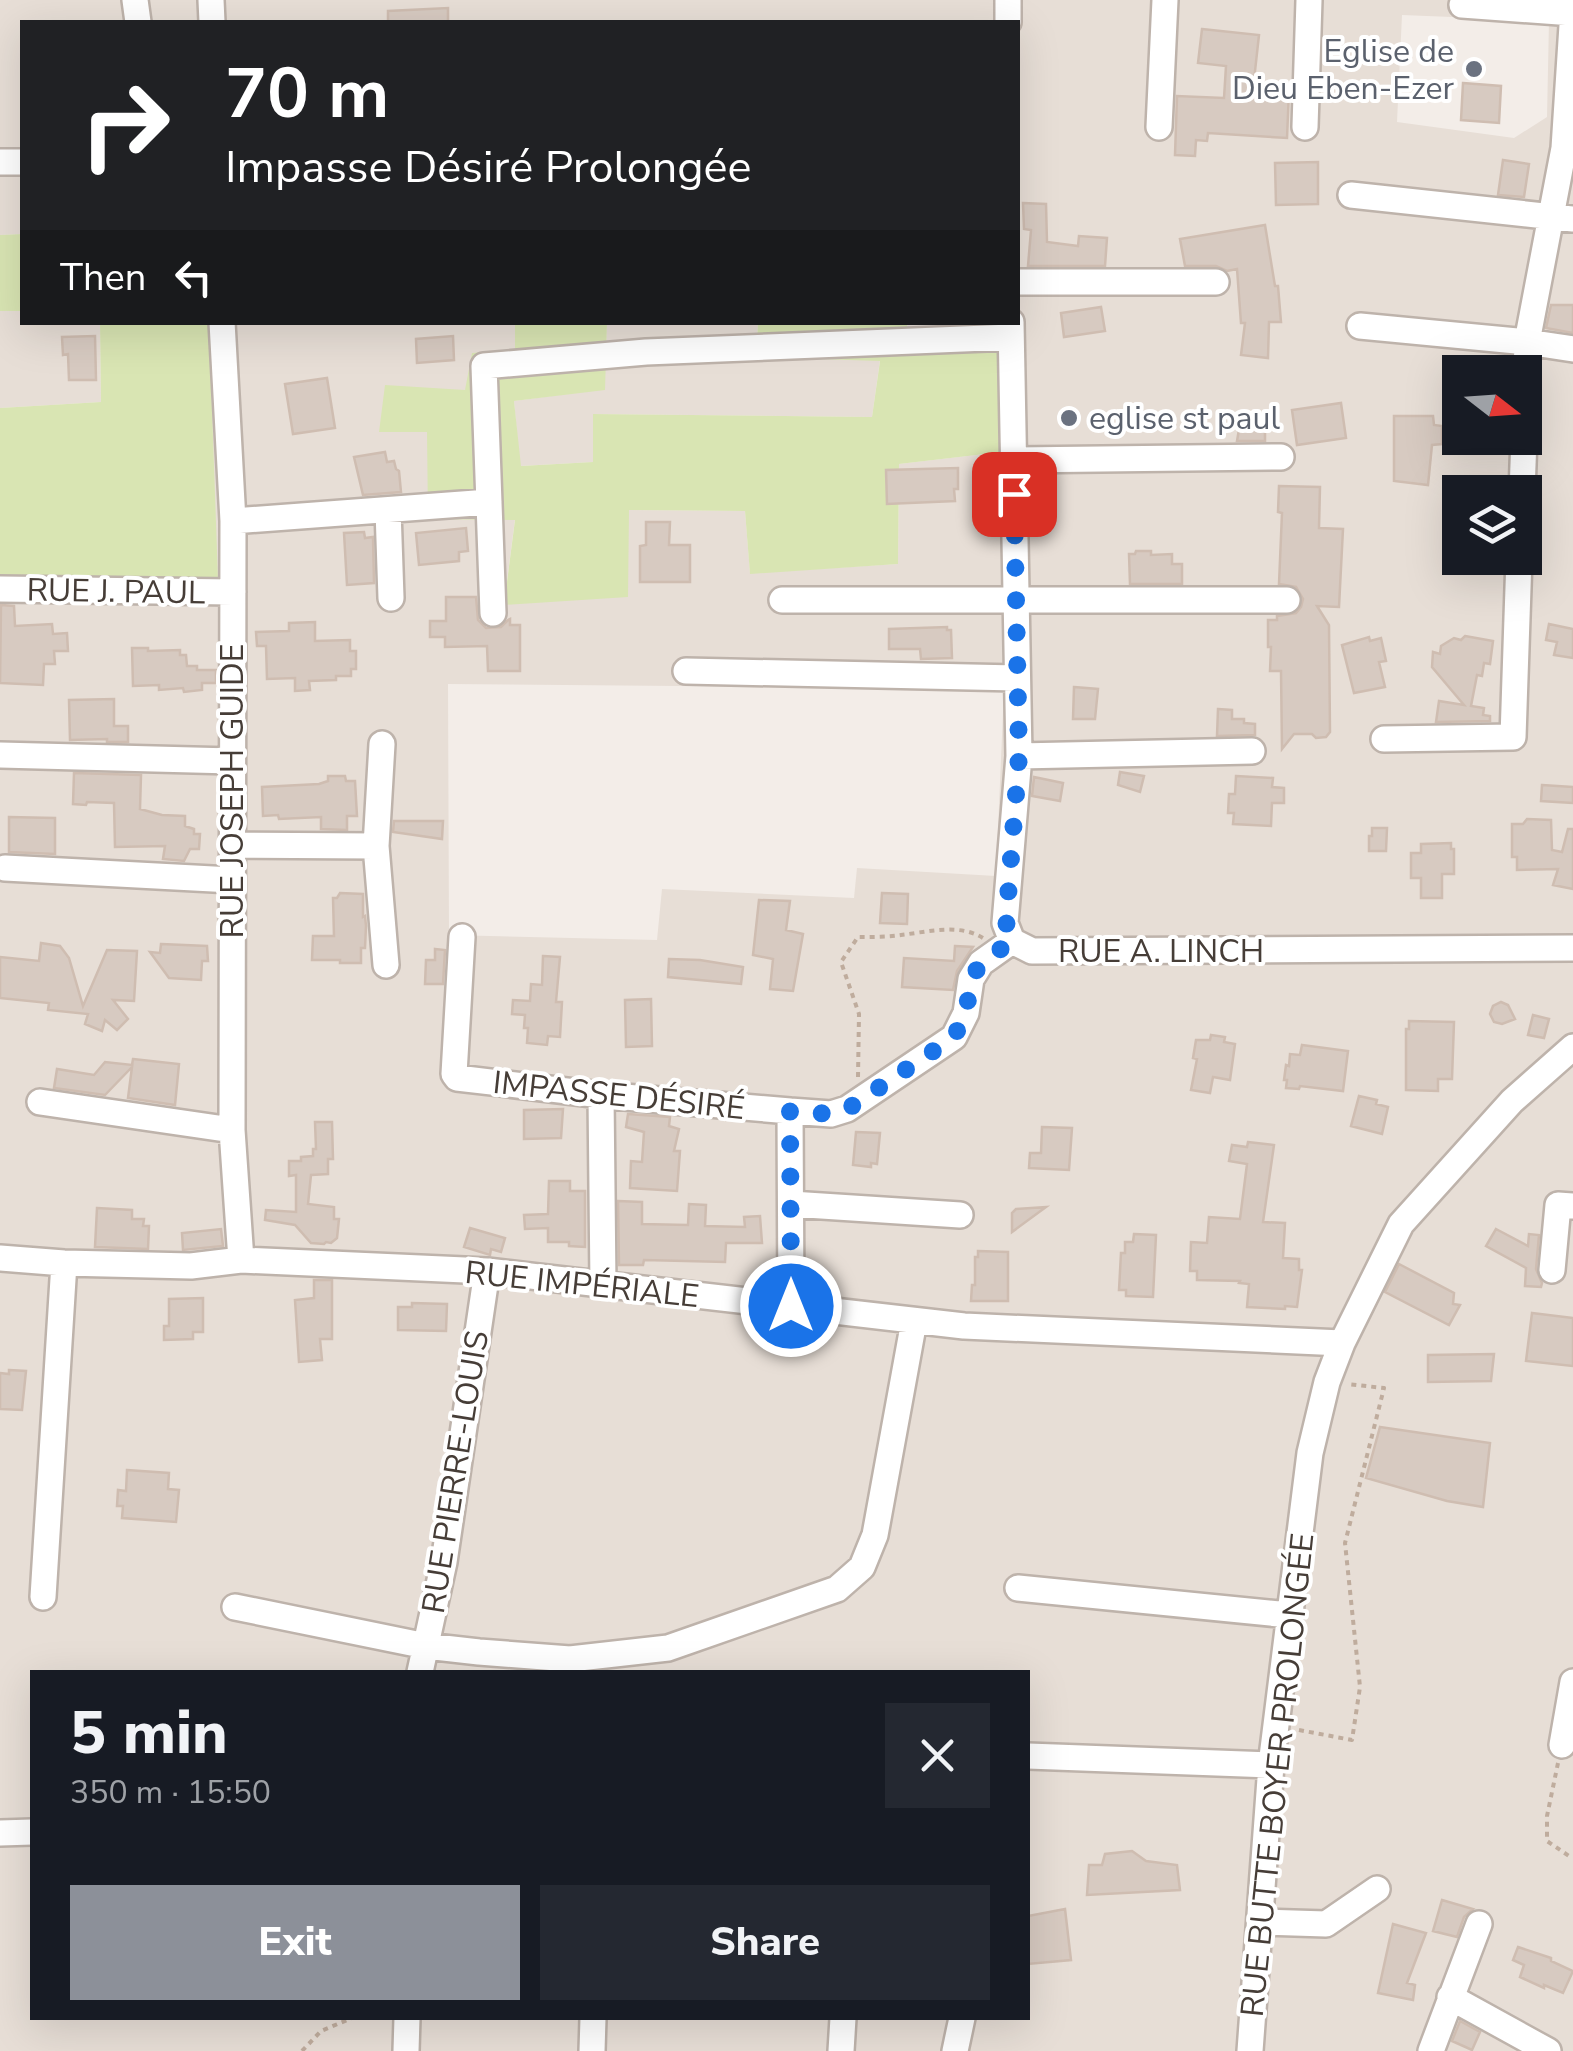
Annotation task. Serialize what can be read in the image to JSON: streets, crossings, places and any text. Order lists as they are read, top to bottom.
{
  "streets": {
    "street": [
      "RUE J. PAUL",
      "RUE JOSEPH GUIDE",
      "RUE A. LINCH",
      "IMPASSE DÉSIRÉ",
      "RUE IMPÉRIALE",
      "RUE PIERRE-LOUIS",
      "RUE BUTTE BOYER PROLONGÉE"
    ]
  },
  "crossings": [
    ["RUE J. PAUL", "RUE JOSEPH GUIDE"],
    ["RUE JOSEPH GUIDE", "RUE IMPÉRIALE"],
    ["IMPASSE DÉSIRÉ", "RUE IMPÉRIALE"],
    ["RUE IMPÉRIALE", "RUE PIERRE-LOUIS"],
    ["RUE IMPÉRIALE", "RUE BUTTE BOYER PROLONGÉE"]
  ],
  "places": ["Eglise de Dieu Eben-Ezer", "eglise st paul"],
  "north": "right",
  "page": {
    "turn": ["70 m", "Impasse Désiré Prolongée"],
    "then": "Then",
    "heading": ["5 min", "350 m · 15:50"],
    "buttons": ["Exit", "Share"]
  }
}
